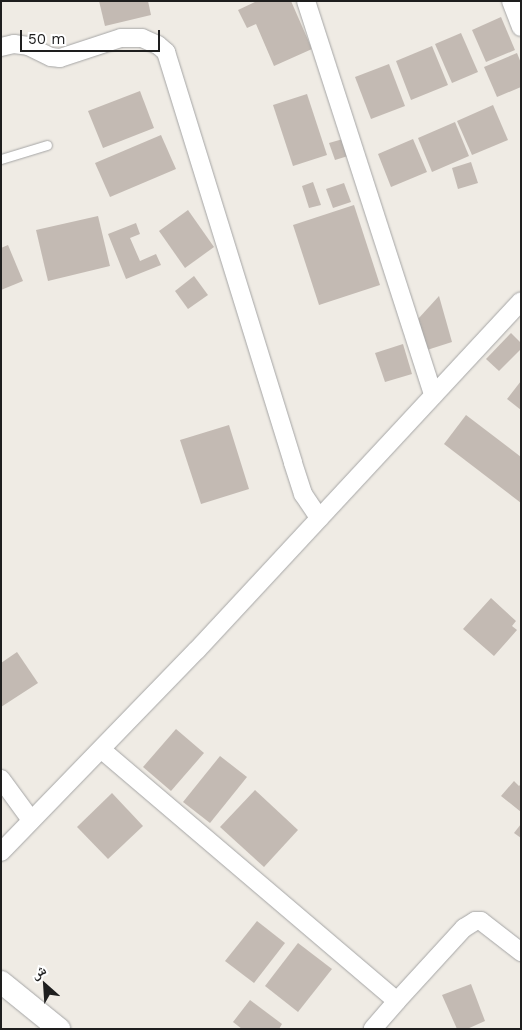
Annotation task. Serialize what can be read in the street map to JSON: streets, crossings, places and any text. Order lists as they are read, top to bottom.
{
  "scale_bar": "50 m",
  "north": "top left"
}
